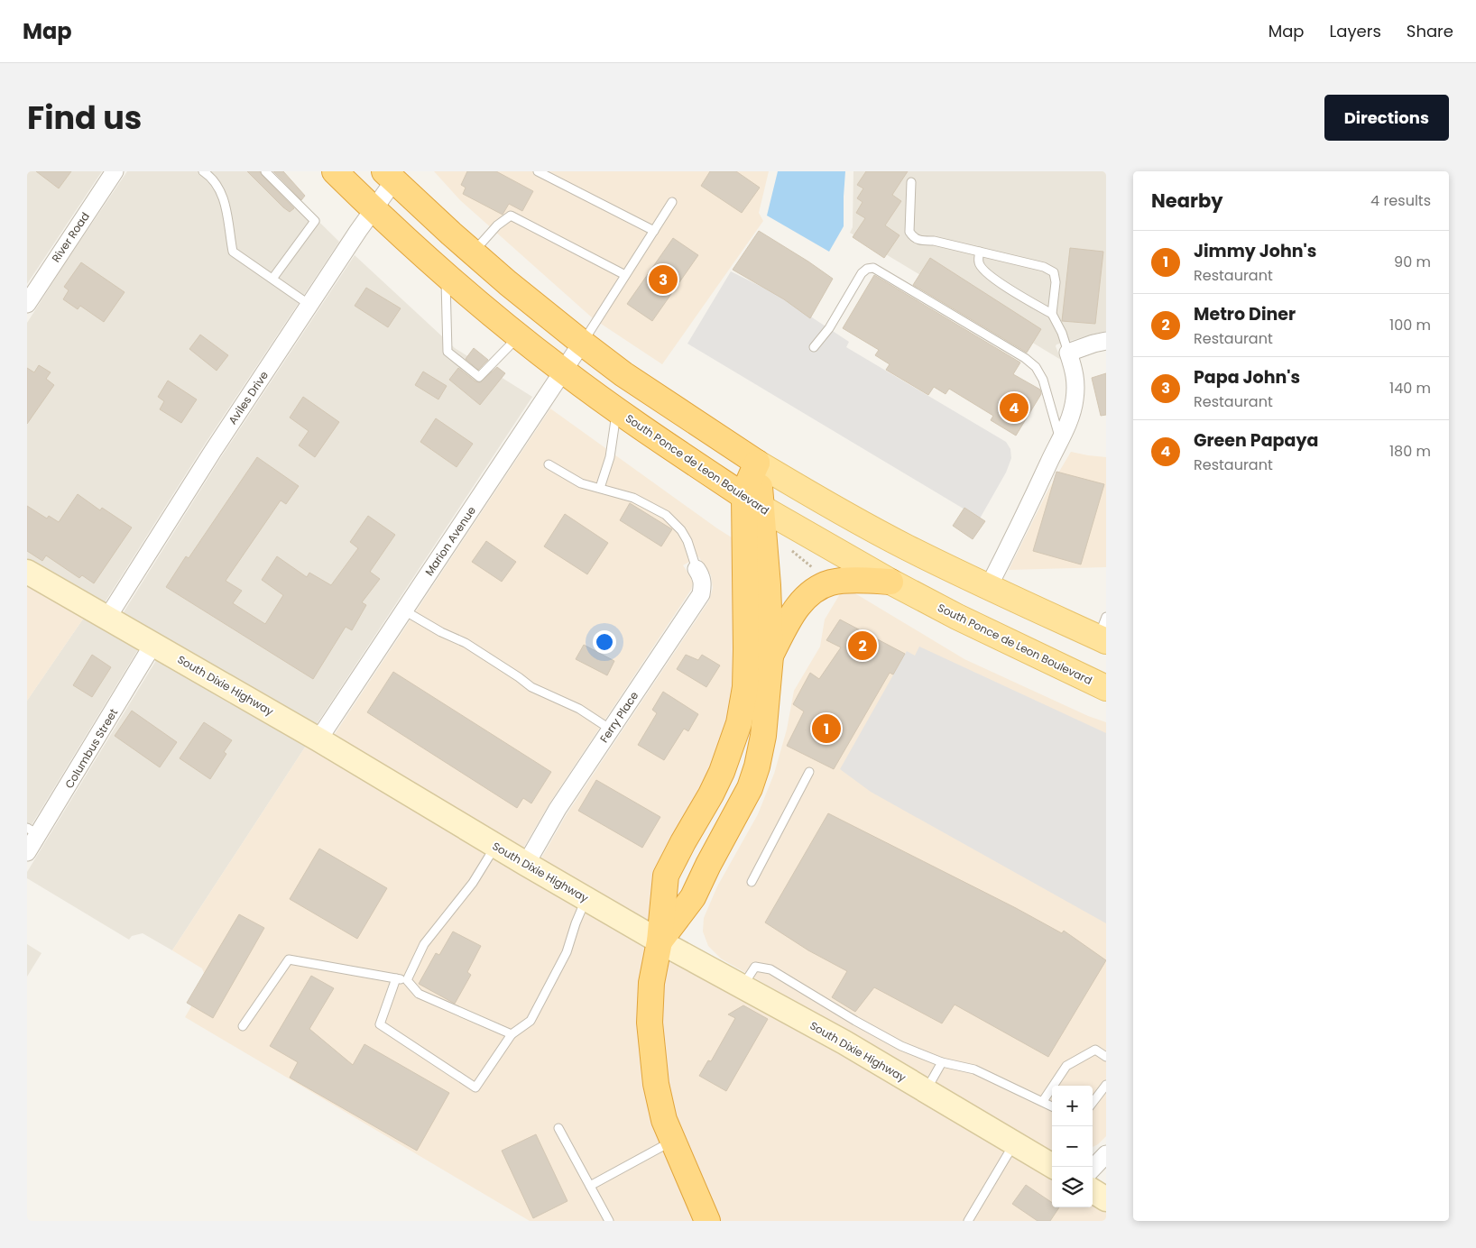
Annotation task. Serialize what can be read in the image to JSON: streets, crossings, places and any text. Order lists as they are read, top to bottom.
{
  "streets": {
    "highway": ["South Ponce de Leon Boulevard"],
    "main road": ["South Dixie Highway"],
    "street": [
      "River Road",
      "Aviles Drive",
      "Marion Avenue",
      "Ferry Place",
      "Columbus Street"
    ]
  },
  "crossings": [
    ["Aviles Drive", "South Ponce de Leon Boulevard"],
    ["Aviles Drive", "South Dixie Highway"],
    ["South Ponce de Leon Boulevard", "Marion Avenue"],
    ["Marion Avenue", "South Dixie Highway"],
    ["South Dixie Highway", "Ferry Place"],
    ["South Dixie Highway", "Columbus Street"]
  ],
  "page": {
    "header": "Map",
    "nav": ["Map", "Layers", "Share"],
    "title": "Find us",
    "buttons": "Directions",
    "heading": ["Nearby", "4 results"],
    "list": [
      {
        "mark": "1",
        "name": "Jimmy John's",
        "note": "Restaurant",
        "value": "90 m"
      },
      {
        "mark": "2",
        "name": "Metro Diner",
        "note": "Restaurant",
        "value": "100 m"
      },
      {
        "mark": "3",
        "name": "Papa John's",
        "note": "Restaurant",
        "value": "140 m"
      },
      {
        "mark": "4",
        "name": "Green Papaya",
        "note": "Restaurant",
        "value": "180 m"
      }
    ],
    "pins": [
      "3",
      "4",
      "2",
      "1"
    ],
    "map_buttons": ["+", "−"]
  }
}
